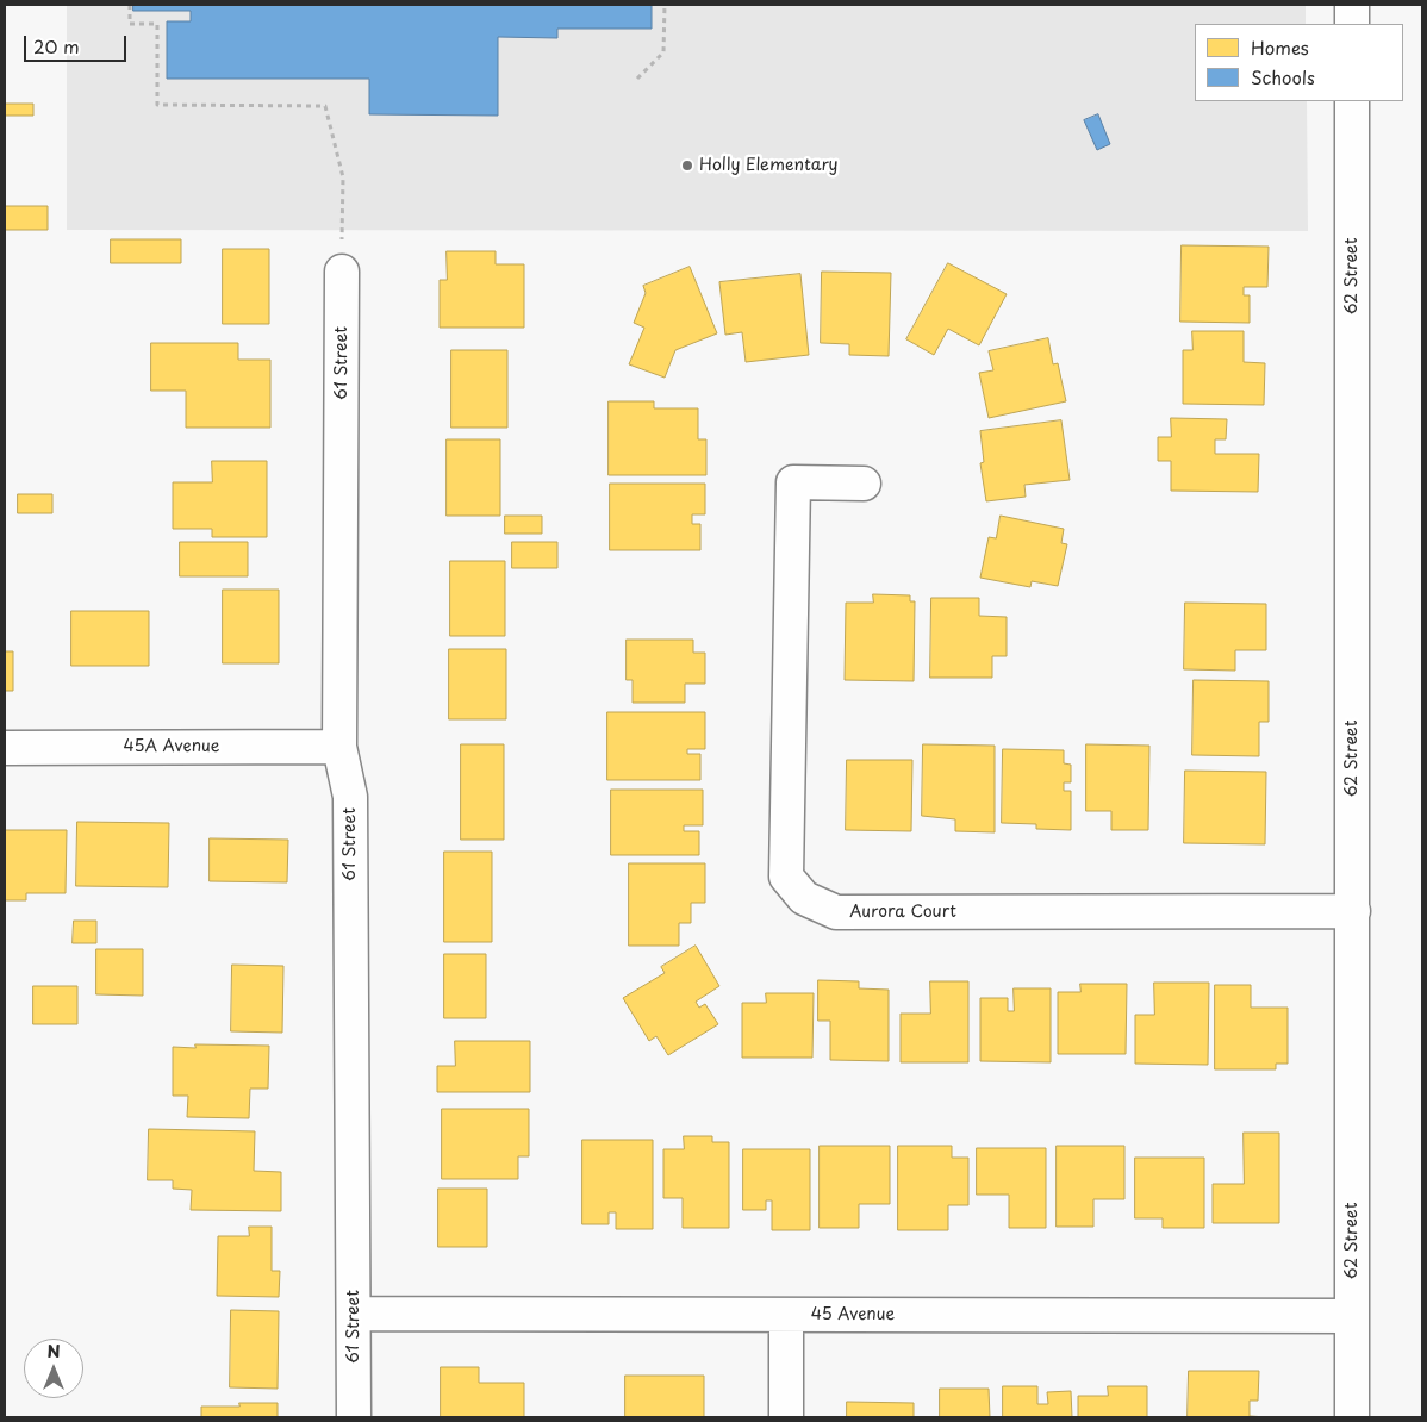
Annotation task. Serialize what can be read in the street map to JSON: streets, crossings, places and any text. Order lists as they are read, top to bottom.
{
  "streets": {
    "street": [
      "62 Street",
      "61 Street",
      "45A Avenue",
      "Aurora Court",
      "45 Avenue"
    ]
  },
  "crossings": [
    ["62 Street", "Aurora Court"],
    ["62 Street", "45 Avenue"],
    ["61 Street", "45A Avenue"],
    ["61 Street", "45 Avenue"]
  ],
  "places": ["Holly Elementary"],
  "legend": ["Homes", "Schools"],
  "scale_bar": "20 m",
  "north": "top"
}
